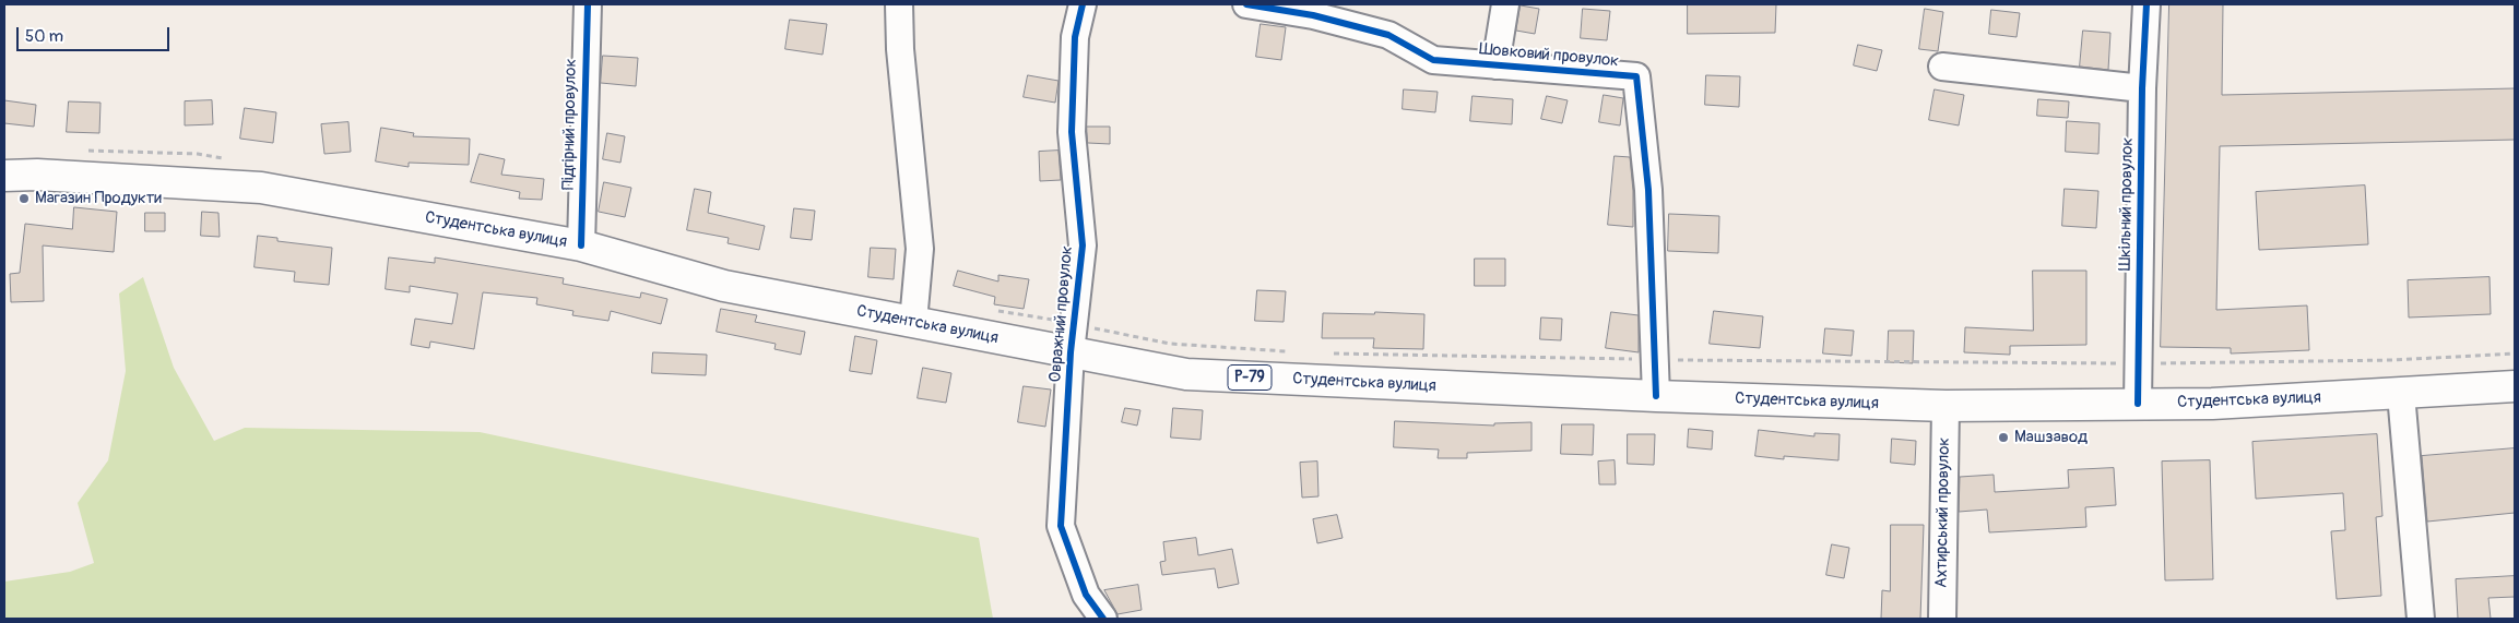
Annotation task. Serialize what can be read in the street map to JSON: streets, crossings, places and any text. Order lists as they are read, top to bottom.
{
  "streets": {
    "main road": ["Студентська вулиця", "Р-79"],
    "street": [
      "Шовковий провулок",
      "Підгірний провулок",
      "Шкільний провулок",
      "Овражний провулок",
      "Ахтирський провулок"
    ]
  },
  "crossings": [
    ["Шовковий провулок", "Студентська вулиця"],
    ["Підгірний провулок", "Студентська вулиця"],
    ["Шкільний провулок", "Студентська вулиця"],
    ["Студентська вулиця", "Овражний провулок"],
    ["Студентська вулиця", "Ахтирський провулок"]
  ],
  "places": ["Магазин Продукти", "Машзавод"],
  "scale_bar": "50 m"
}
